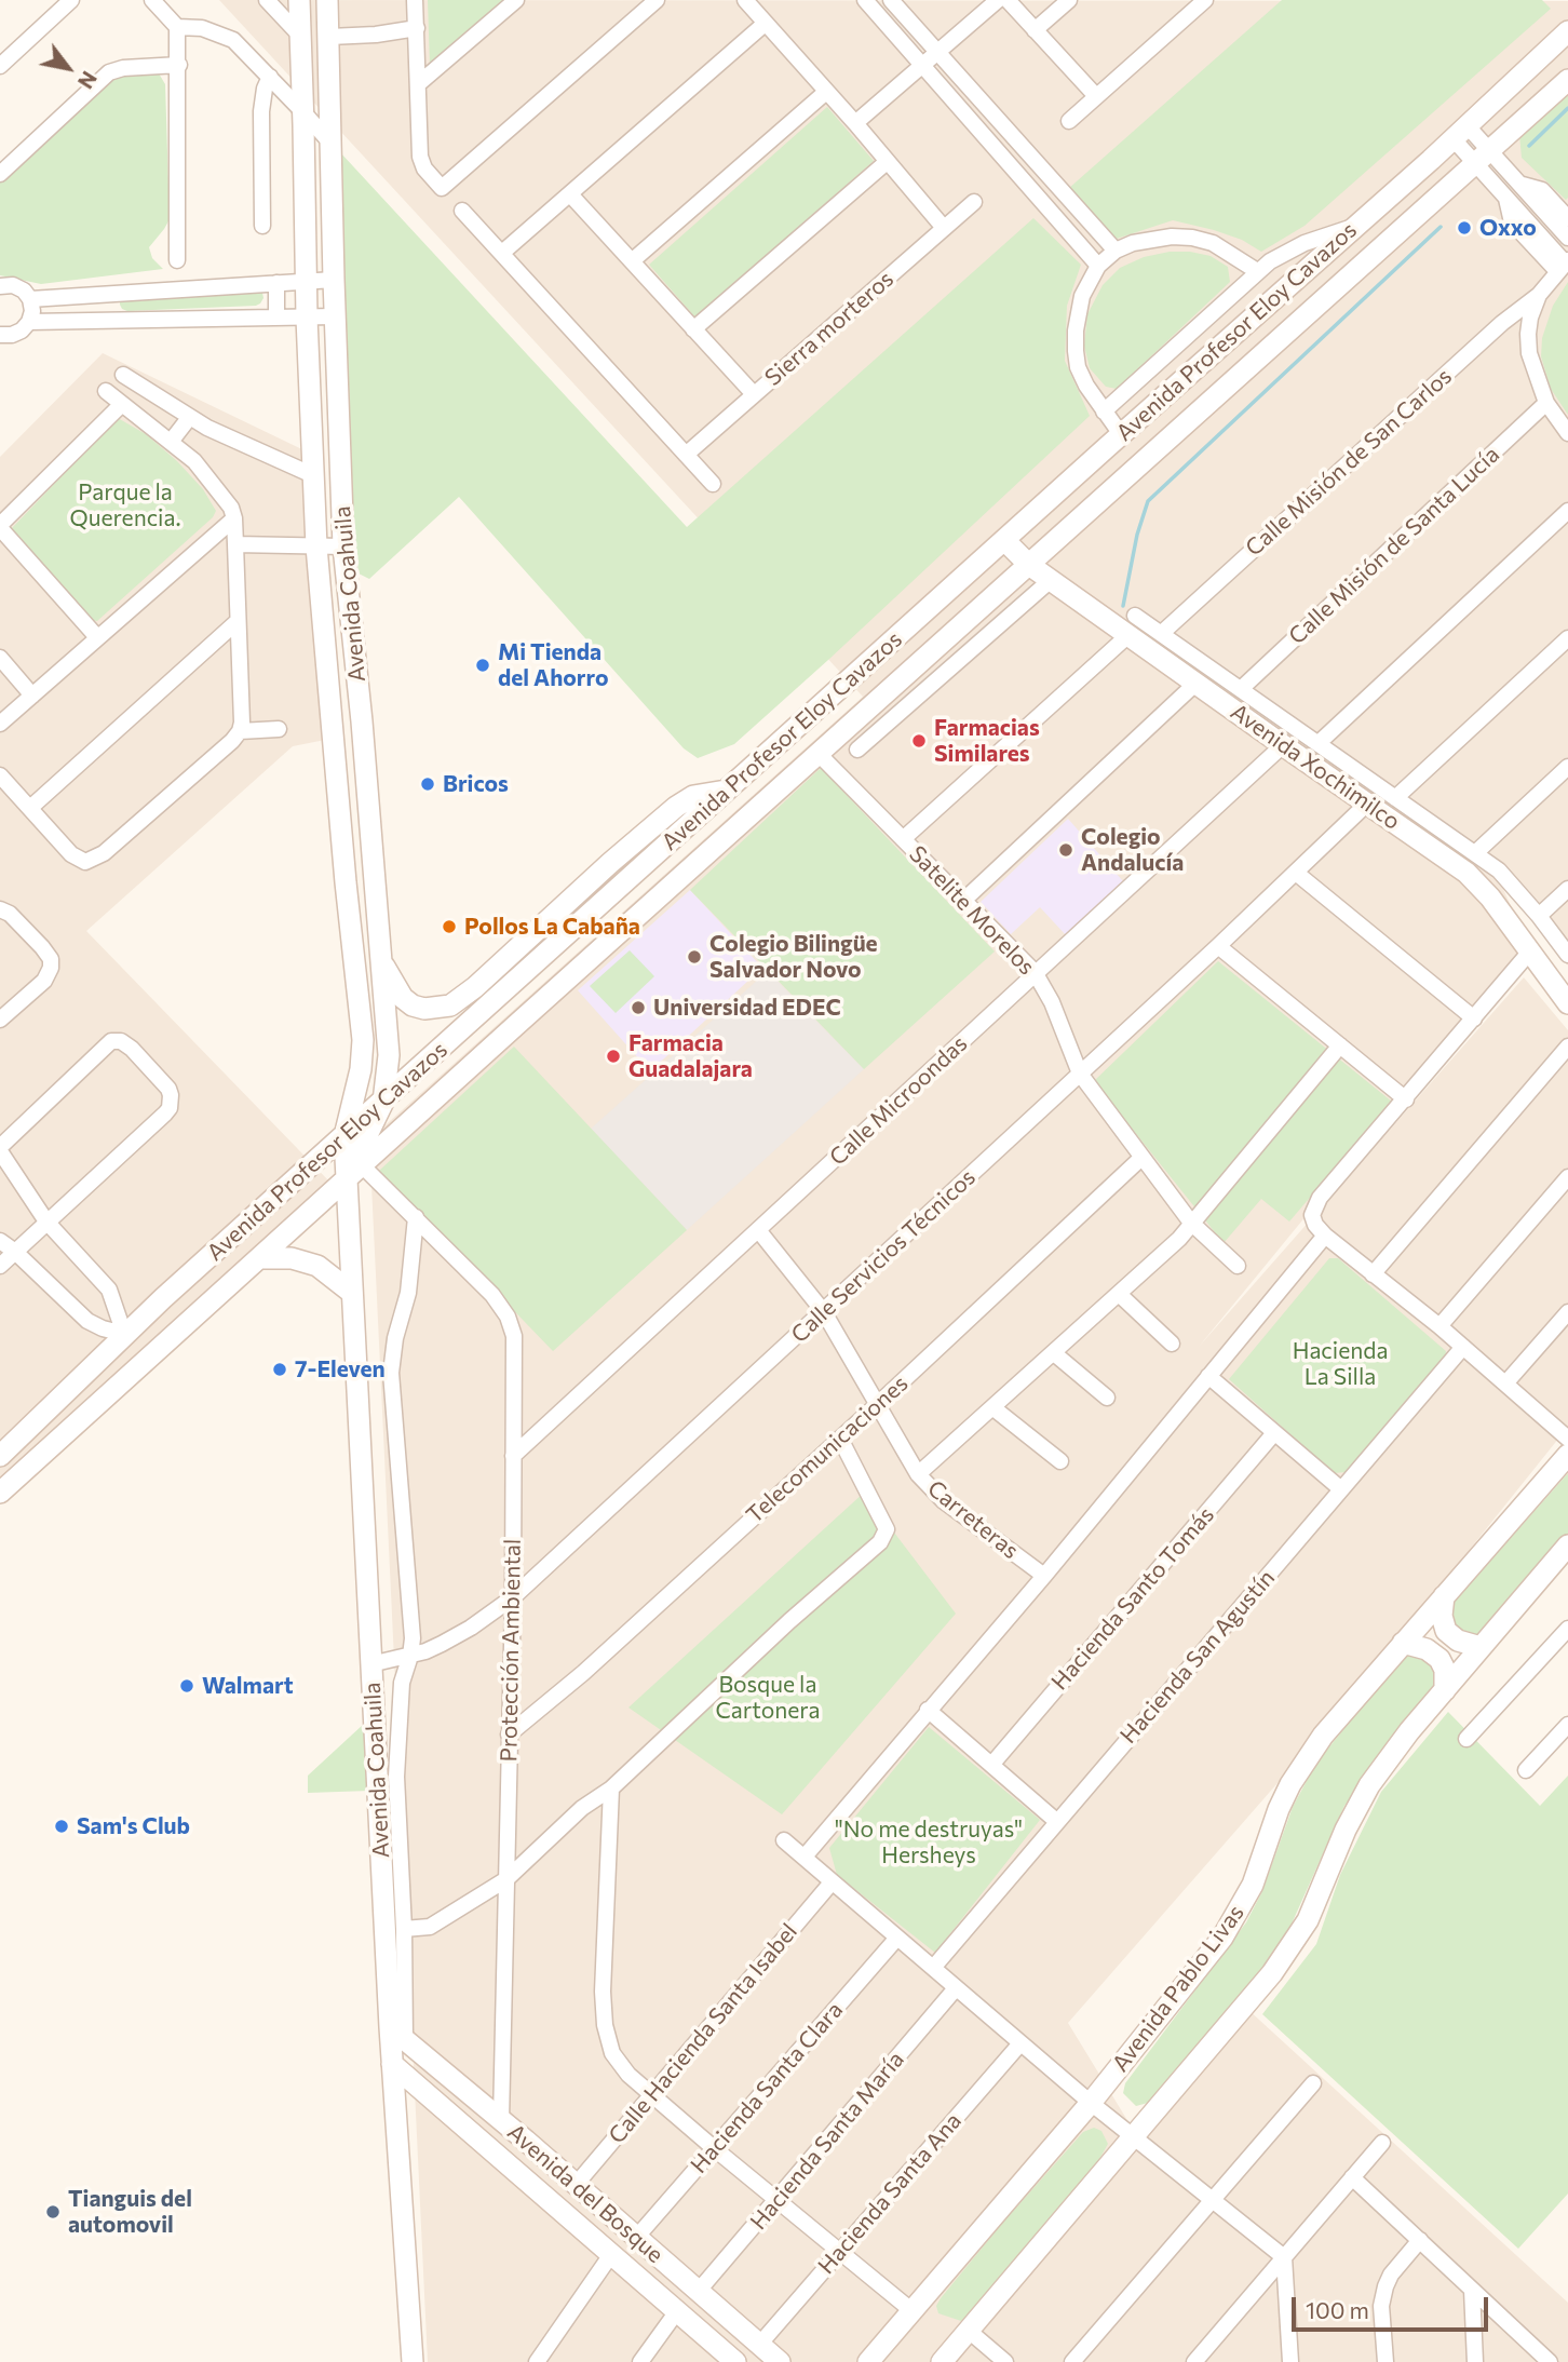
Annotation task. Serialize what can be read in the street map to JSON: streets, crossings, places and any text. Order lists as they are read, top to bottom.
{
  "streets": {
    "main road": [
      "Avenida Profesor Eloy Cavazos",
      "Avenida Coahuila",
      "Avenida Xochimilco",
      "Avenida Pablo Livas",
      "Avenida del Bosque"
    ],
    "street": [
      "Sierra morteros",
      "Calle Misión de San Carlos",
      "Calle Misión de Santa Lucía",
      "Satelite Morelos",
      "Calle Microondas",
      "Calle Servicios Técnicos",
      "Telecomunicaciones",
      "Carreteras",
      "Hacienda Santo Tomás",
      "Protección Ambiental",
      "Hacienda San Agustín",
      "Calle Hacienda Santa Isabel",
      "Hacienda Santa Clara",
      "Hacienda Santa María",
      "Hacienda Santa Ana"
    ]
  },
  "crossings": [
    ["Avenida Profesor Eloy Cavazos", "Avenida Coahuila"],
    ["Avenida Profesor Eloy Cavazos", "Avenida Xochimilco"],
    ["Avenida Profesor Eloy Cavazos", "Satelite Morelos"],
    ["Avenida Profesor Eloy Cavazos", "Protección Ambiental"],
    ["Avenida Coahuila", "Calle Servicios Técnicos"],
    ["Avenida Coahuila", "Protección Ambiental"],
    ["Avenida Coahuila", "Avenida del Bosque"],
    ["Avenida Xochimilco", "Calle Microondas"],
    ["Avenida Xochimilco", "Calle Servicios Técnicos"],
    ["Satelite Morelos", "Calle Microondas"],
    ["Satelite Morelos", "Calle Servicios Técnicos"],
    ["Satelite Morelos", "Telecomunicaciones"],
    ["Calle Microondas", "Carreteras"],
    ["Calle Microondas", "Protección Ambiental"],
    ["Calle Servicios Técnicos", "Carreteras"],
    ["Calle Servicios Técnicos", "Protección Ambiental"],
    ["Telecomunicaciones", "Carreteras"],
    ["Telecomunicaciones", "Protección Ambiental"],
    ["Protección Ambiental", "Avenida del Bosque"],
    ["Calle Hacienda Santa Isabel", "Avenida del Bosque"],
    ["Hacienda Santa Clara", "Avenida del Bosque"],
    ["Hacienda Santa María", "Avenida del Bosque"],
    ["Avenida del Bosque", "Hacienda Santa Ana"]
  ],
  "parks": [
    "Parque la Querencia.",
    "Hacienda La Silla",
    "Bosque la Cartonera",
    "\"No me destruyas\" Hersheys"
  ],
  "places": [
    "Oxxo",
    "Mi Tienda del Ahorro",
    "Farmacias Similares",
    "Bricos",
    "Colegio Andalucía",
    "Pollos La Cabaña",
    "Colegio Bilingüe Salvador Novo",
    "Universidad EDEC",
    "Farmacia Guadalajara",
    "7-Eleven",
    "Walmart",
    "Sam's Club",
    "Tianguis del automovil"
  ],
  "scale_bar": "100 m",
  "north": "bottom right"
}
